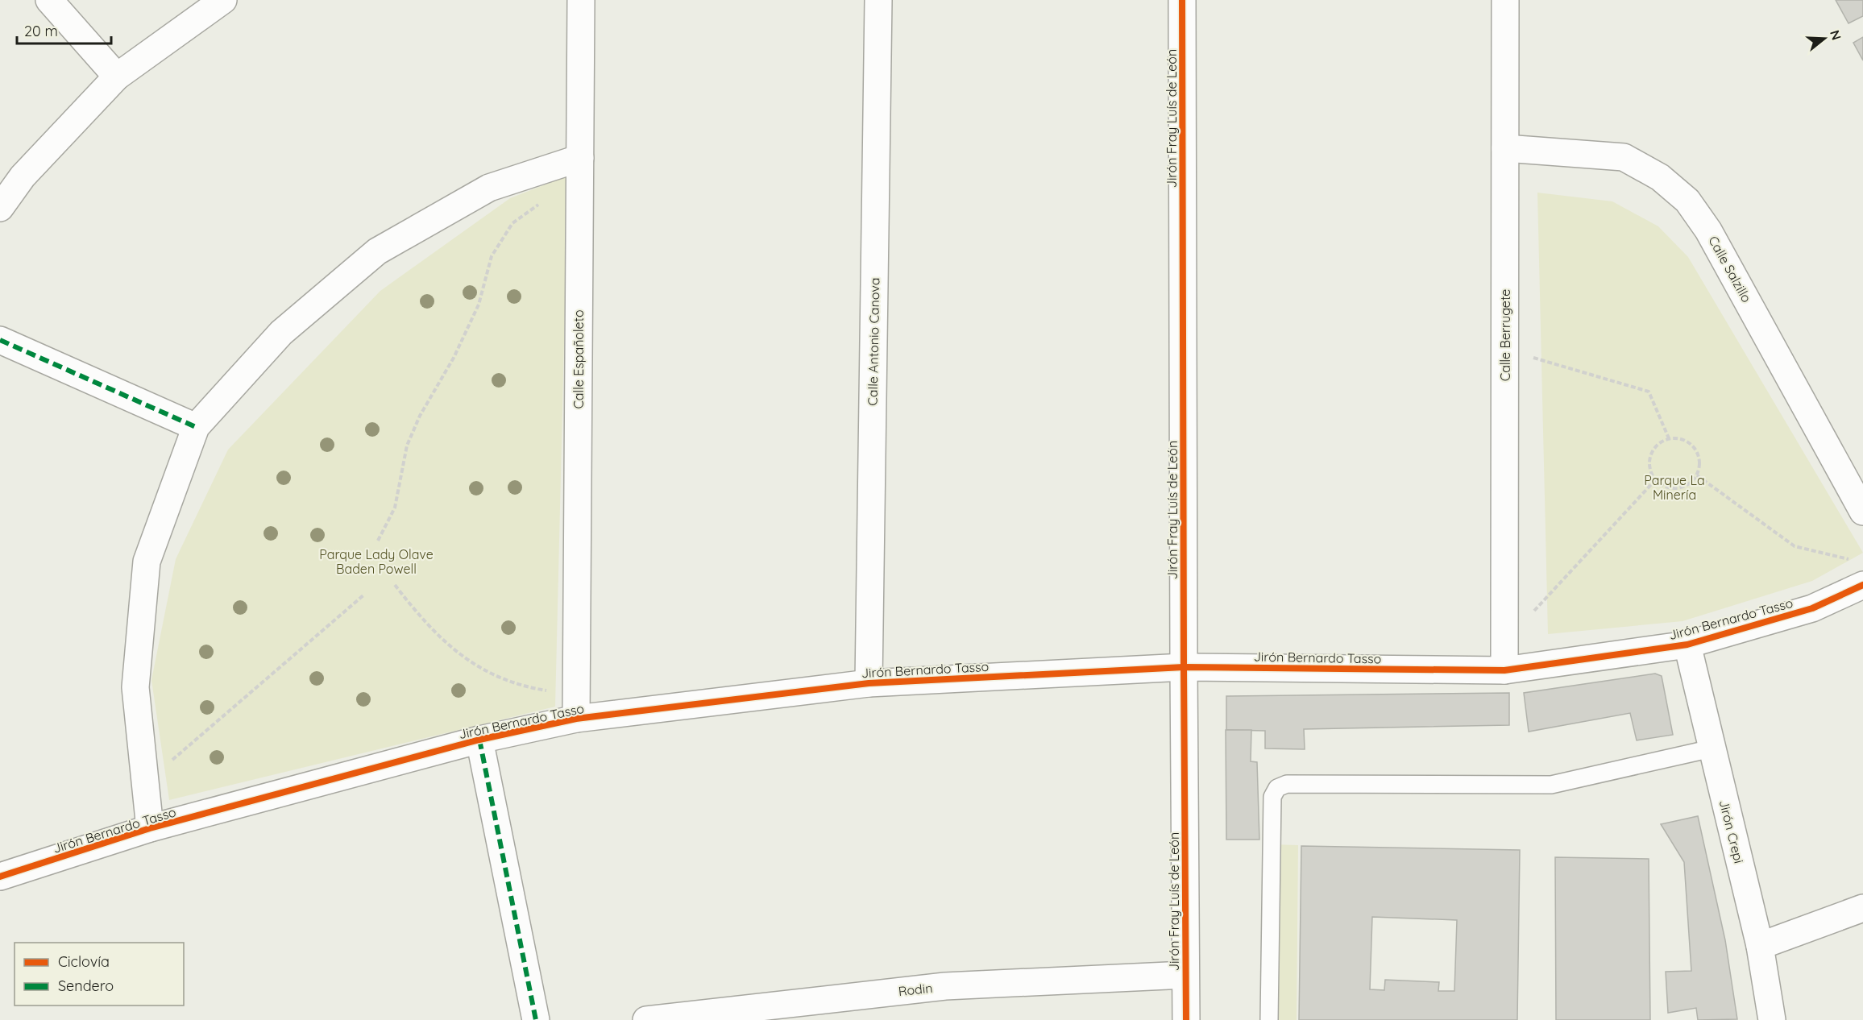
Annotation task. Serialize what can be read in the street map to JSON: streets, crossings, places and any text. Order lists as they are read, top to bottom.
{
  "streets": {
    "street": [
      "Jirón Fray Luís de León",
      "Calle Salzillo",
      "Calle Berrugete",
      "Calle Antonio Canova",
      "Calle Españoleto",
      "Jirón Bernardo Tasso",
      "Jirón Crepi",
      "Rodin"
    ]
  },
  "crossings": [
    ["Jirón Fray Luís de León", "Jirón Bernardo Tasso"],
    ["Jirón Fray Luís de León", "Rodin"],
    ["Calle Salzillo", "Calle Berrugete"],
    ["Calle Berrugete", "Jirón Bernardo Tasso"],
    ["Calle Antonio Canova", "Jirón Bernardo Tasso"],
    ["Calle Españoleto", "Jirón Bernardo Tasso"],
    ["Jirón Bernardo Tasso", "Jirón Crepi"]
  ],
  "parks": ["Parque La Minería", "Parque Lady Olave Baden Powell"],
  "legend": ["Ciclovía", "Sendero"],
  "scale_bar": "20 m",
  "north": "right"
}
